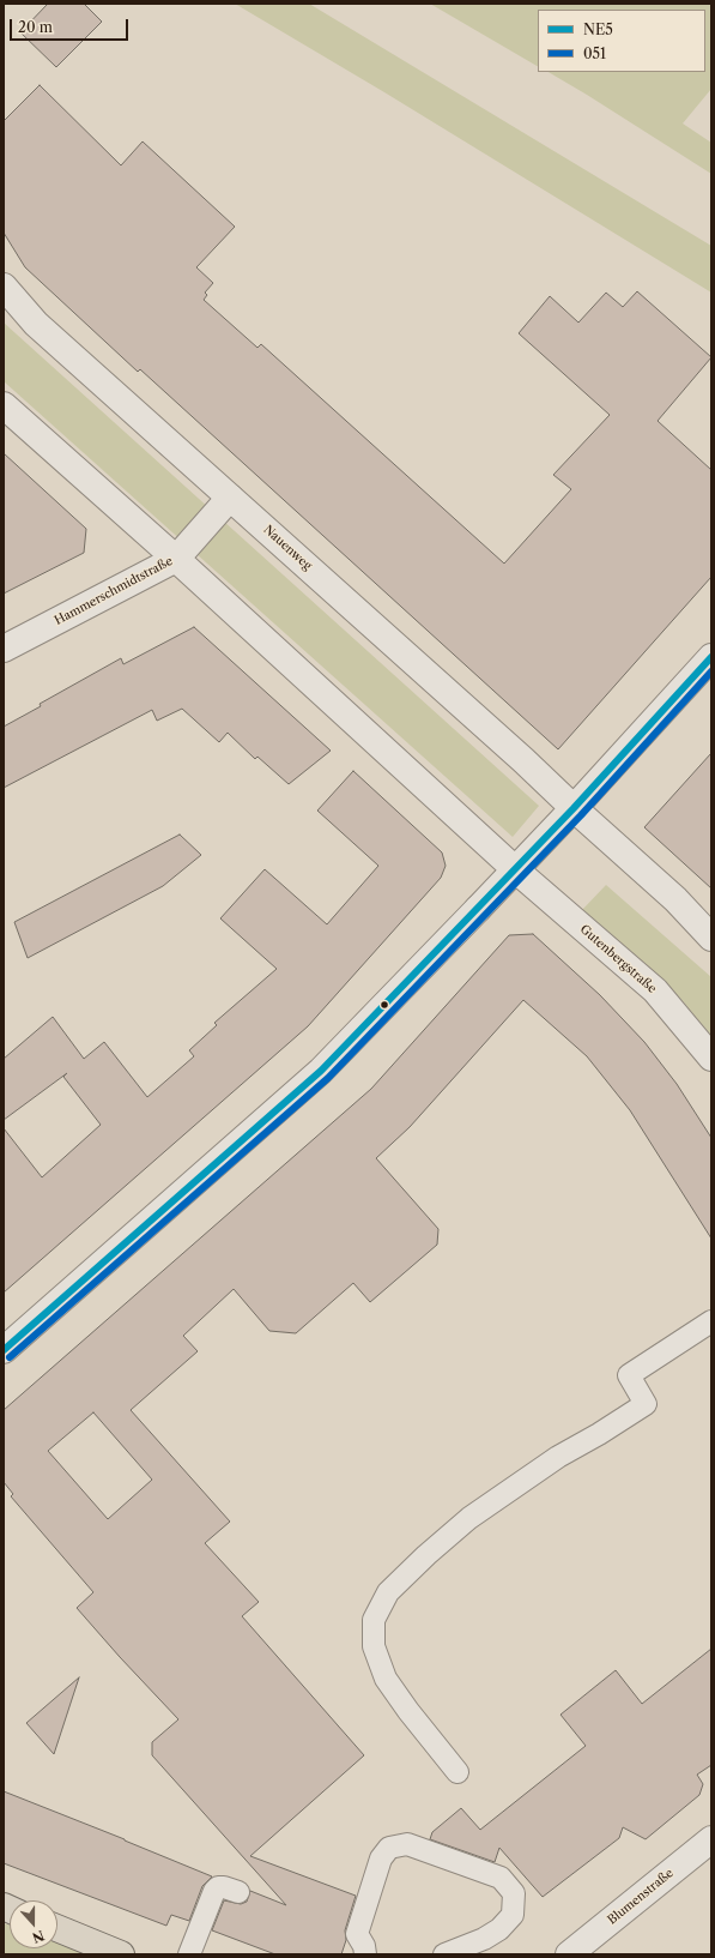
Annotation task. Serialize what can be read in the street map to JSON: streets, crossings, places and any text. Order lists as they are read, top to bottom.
{
  "streets": {
    "street": [
      "Nauenweg",
      "Hammerschmidtstraße",
      "Gutenbergstraße",
      "Blumenstraße"
    ]
  },
  "crossings": [
    ["Nauenweg", "Hammerschmidtstraße"]
  ],
  "lines": ["transit line NE5", "transit line 051"],
  "legend": ["NE5", "051"],
  "scale_bar": "20 m",
  "north": "bottom"
}
